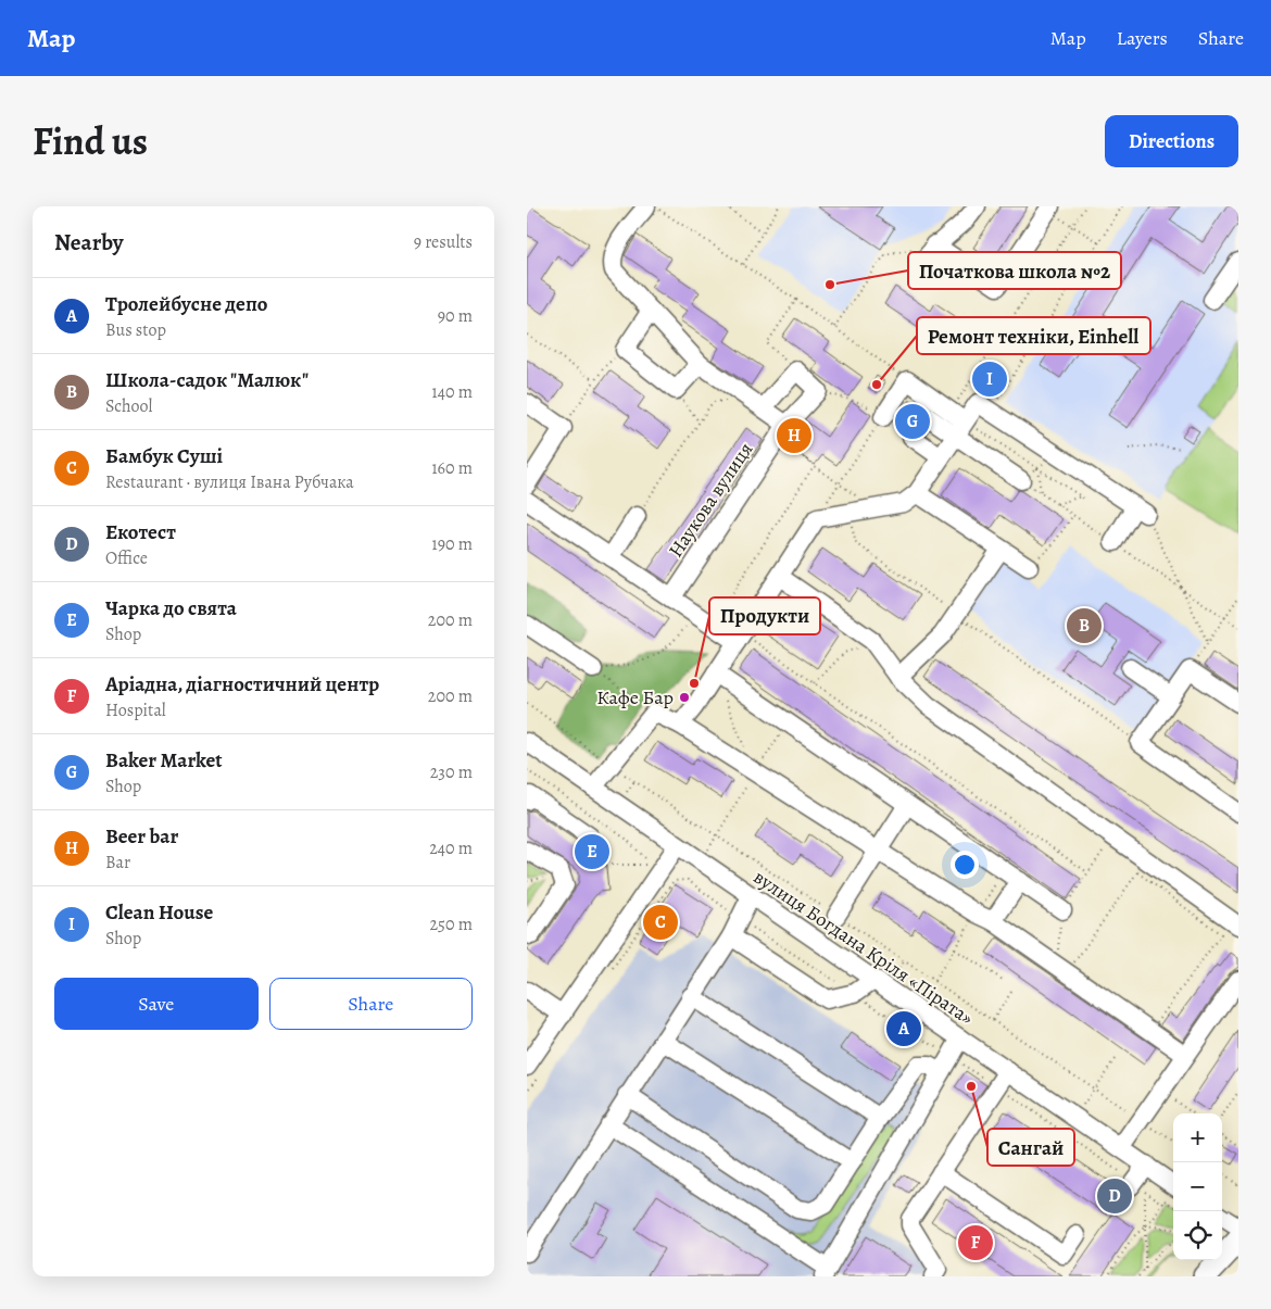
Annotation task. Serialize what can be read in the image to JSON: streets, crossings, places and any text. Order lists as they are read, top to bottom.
{
  "streets": {
    "street": ["Наукова вулиця", "вулиця Богдана Кріля «Пірата»"]
  },
  "places": [
    "Початкова школа №2",
    "Ремонт техніки, Einhell",
    "Продукти",
    "Кафе Бар",
    "Сангай"
  ],
  "page": {
    "header": "Map",
    "nav": ["Map", "Layers", "Share"],
    "title": "Find us",
    "buttons": [
      "Directions",
      ["Save", "Share"]
    ],
    "heading": ["Nearby", "9 results"],
    "list": [
      {
        "mark": "A",
        "name": "Тролейбусне депо",
        "note": "Bus stop",
        "value": "90 m"
      },
      {
        "mark": "B",
        "name": "Школа-садок \"Малюк\"",
        "note": "School",
        "value": "140 m"
      },
      {
        "mark": "C",
        "name": "Бамбук Суші",
        "note": "Restaurant · вулиця Івана Рубчака",
        "value": "160 m"
      },
      {
        "mark": "D",
        "name": "Екотест",
        "note": "Office",
        "value": "190 m"
      },
      {
        "mark": "E",
        "name": "Чарка до свята",
        "note": "Shop",
        "value": "200 m"
      },
      {
        "mark": "F",
        "name": "Аріадна, діагностичний центр",
        "note": "Hospital",
        "value": "200 m"
      },
      {
        "mark": "G",
        "name": "Baker Market",
        "note": "Shop",
        "value": "230 m"
      },
      {
        "mark": "H",
        "name": "Beer bar",
        "note": "Bar",
        "value": "240 m"
      },
      {
        "mark": "I",
        "name": "Clean House",
        "note": "Shop",
        "value": "250 m"
      }
    ],
    "pins": [
      "I",
      "G",
      "H",
      "B",
      "E",
      "C",
      "A",
      "D",
      "F"
    ],
    "map_buttons": ["+", "−"]
  }
}
